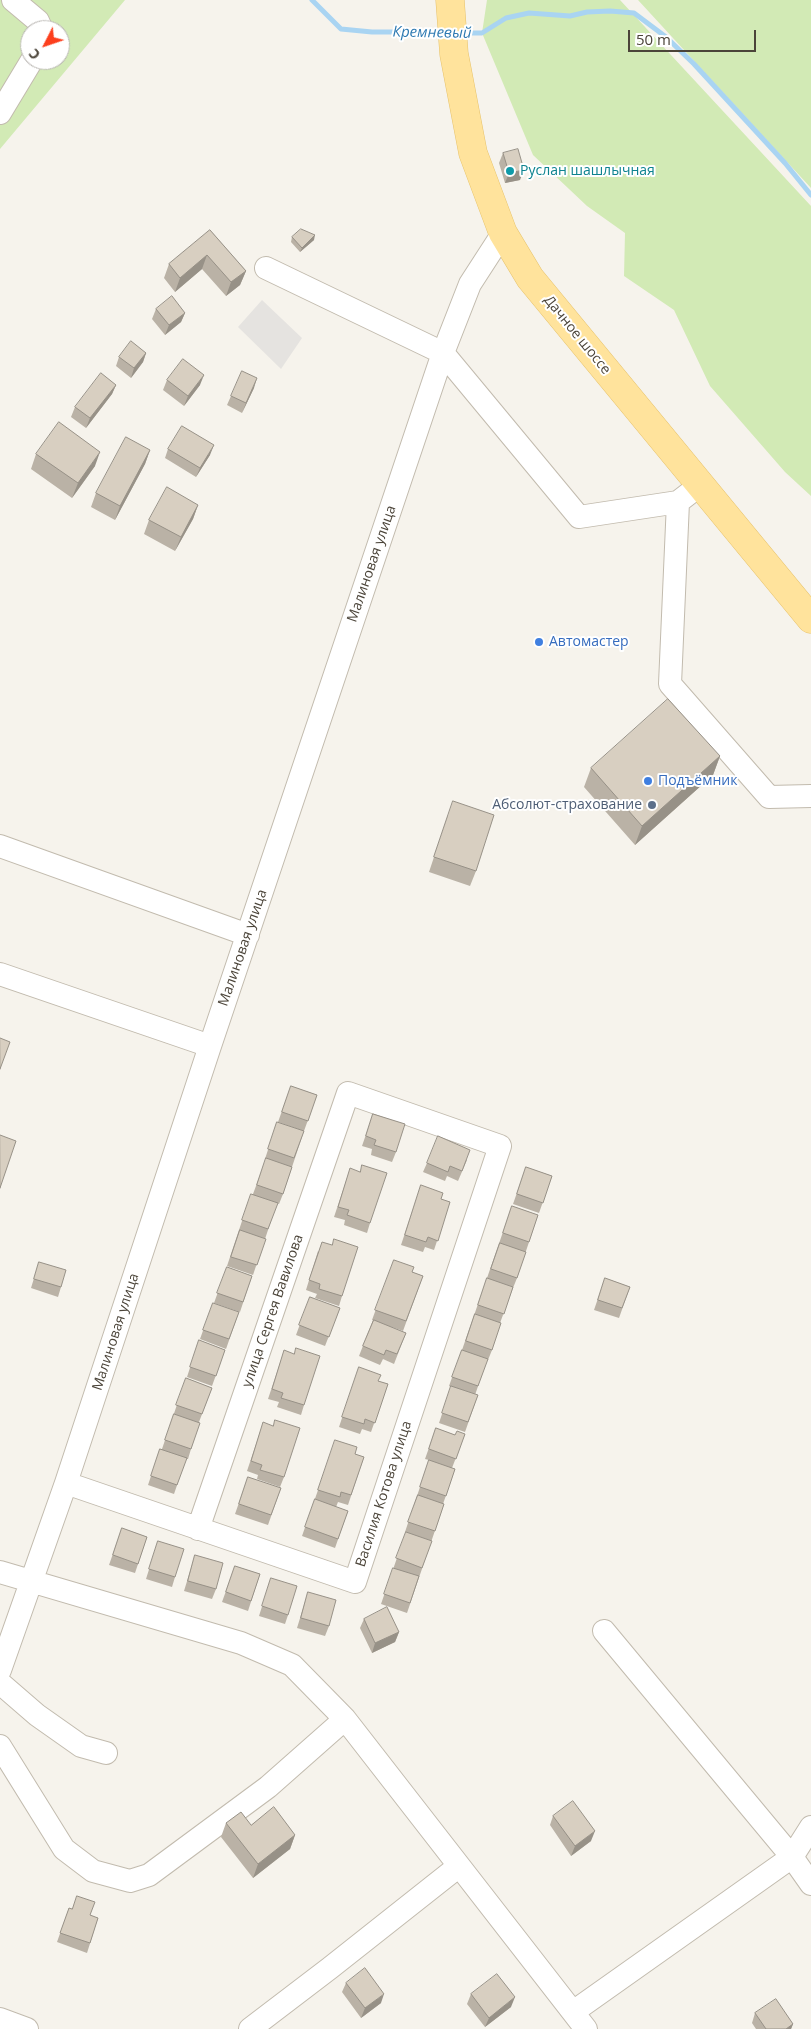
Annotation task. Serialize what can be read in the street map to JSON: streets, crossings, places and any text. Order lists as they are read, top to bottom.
{
  "streets": {
    "main road": ["Дачное шоссе"],
    "street": ["Малиновая улица", "улица Сергея Вавилова", "Василия Котова улица"]
  },
  "crossings": [
    ["Дачное шоссе", "Малиновая улица"],
    ["Малиновая улица", "Василия Котова улица"],
    ["улица Сергея Вавилова", "Василия Котова улица"]
  ],
  "water": ["Кремневый"],
  "places": [
    "Руслан шашлычная",
    "Автомастер",
    "Подъёмник",
    "Абсолют-страхование"
  ],
  "scale_bar": "50 m",
  "north": "bottom left"
}
